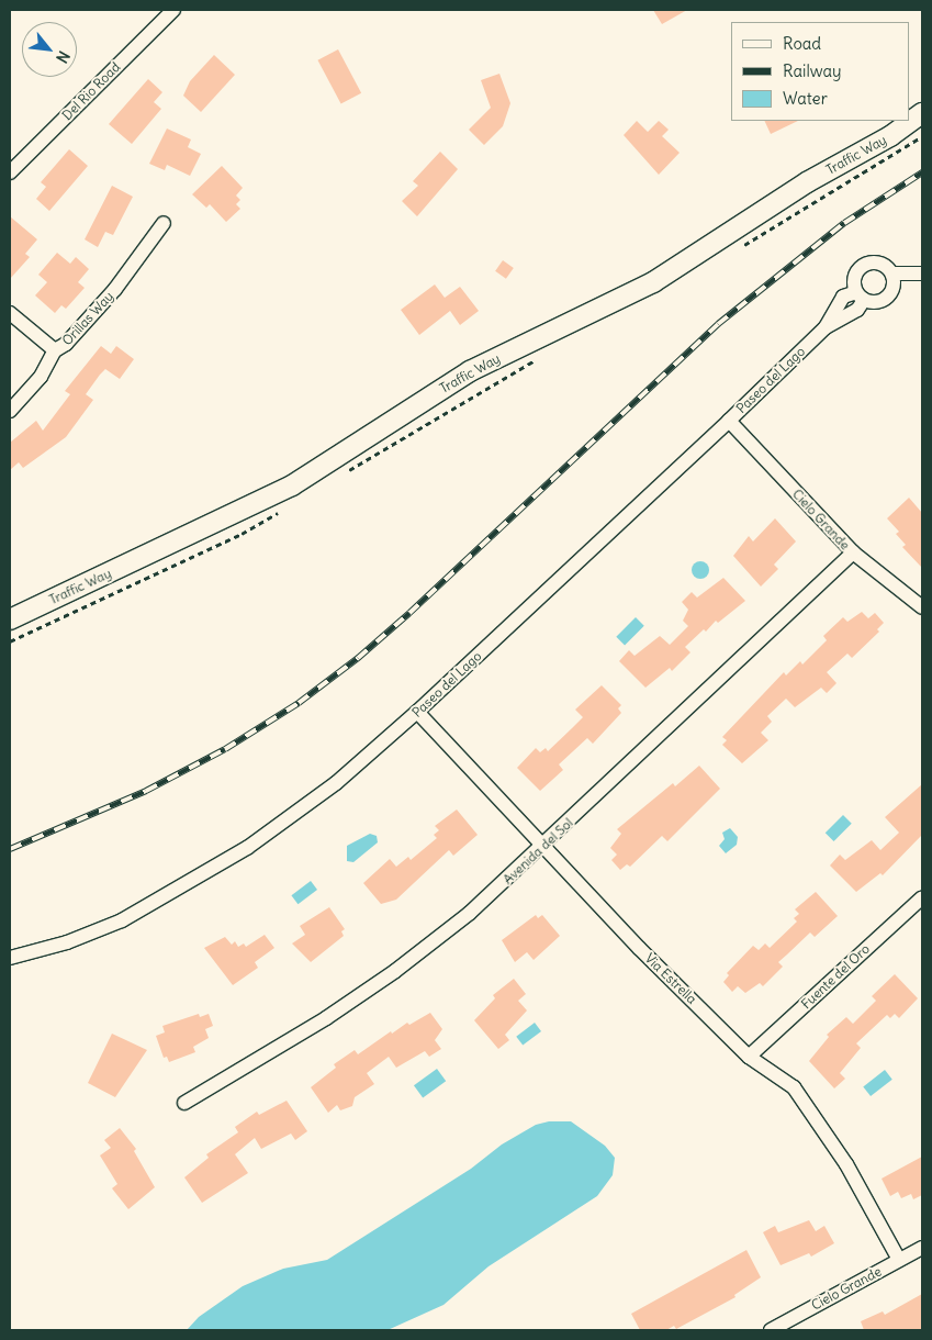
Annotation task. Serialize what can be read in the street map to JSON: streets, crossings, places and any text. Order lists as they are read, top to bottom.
{
  "streets": {
    "street": [
      "Del Rio Road",
      "Traffic Way",
      "Orillas Way",
      "Paseo del Lago",
      "Cielo Grande",
      "Avenida del Sol",
      "Fuente del Oro",
      "Via Estrella"
    ]
  },
  "crossings": [
    ["Paseo del Lago", "Cielo Grande"],
    ["Paseo del Lago", "Via Estrella"],
    ["Cielo Grande", "Avenida del Sol"],
    ["Cielo Grande", "Via Estrella"],
    ["Avenida del Sol", "Via Estrella"],
    ["Fuente del Oro", "Via Estrella"]
  ],
  "legend": ["Road", "Railway", "Water"],
  "north": "bottom right"
}
